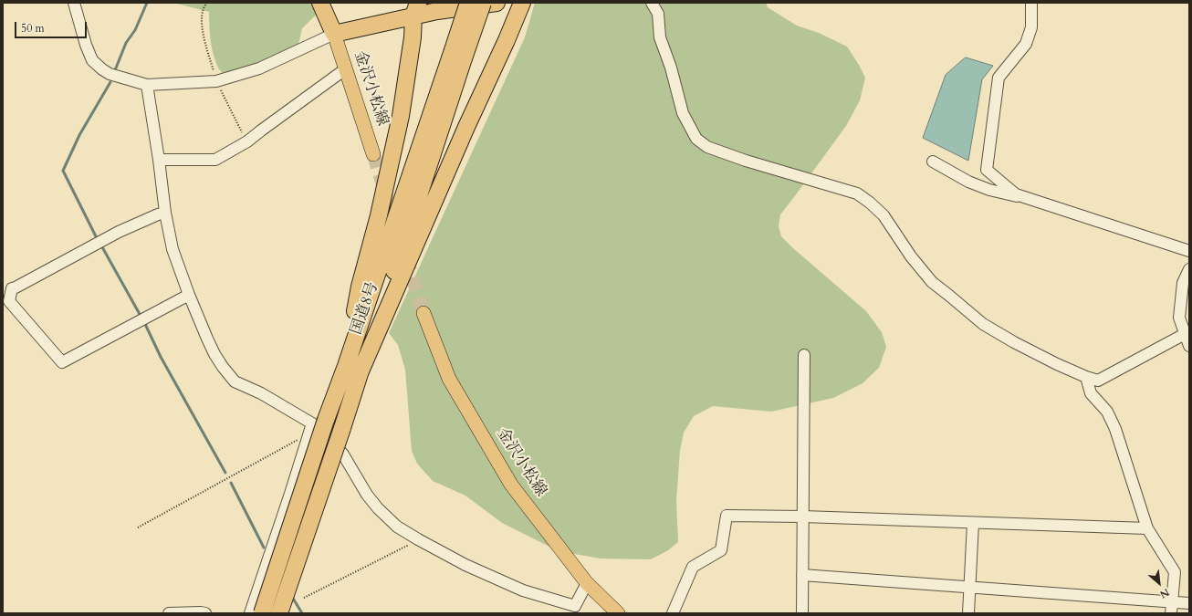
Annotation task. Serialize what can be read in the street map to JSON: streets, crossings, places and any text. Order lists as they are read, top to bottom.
{
  "streets": {
    "highway": ["国道8号"],
    "main road": ["金沢小松線"]
  },
  "scale_bar": "50 m",
  "north": "bottom right"
}
